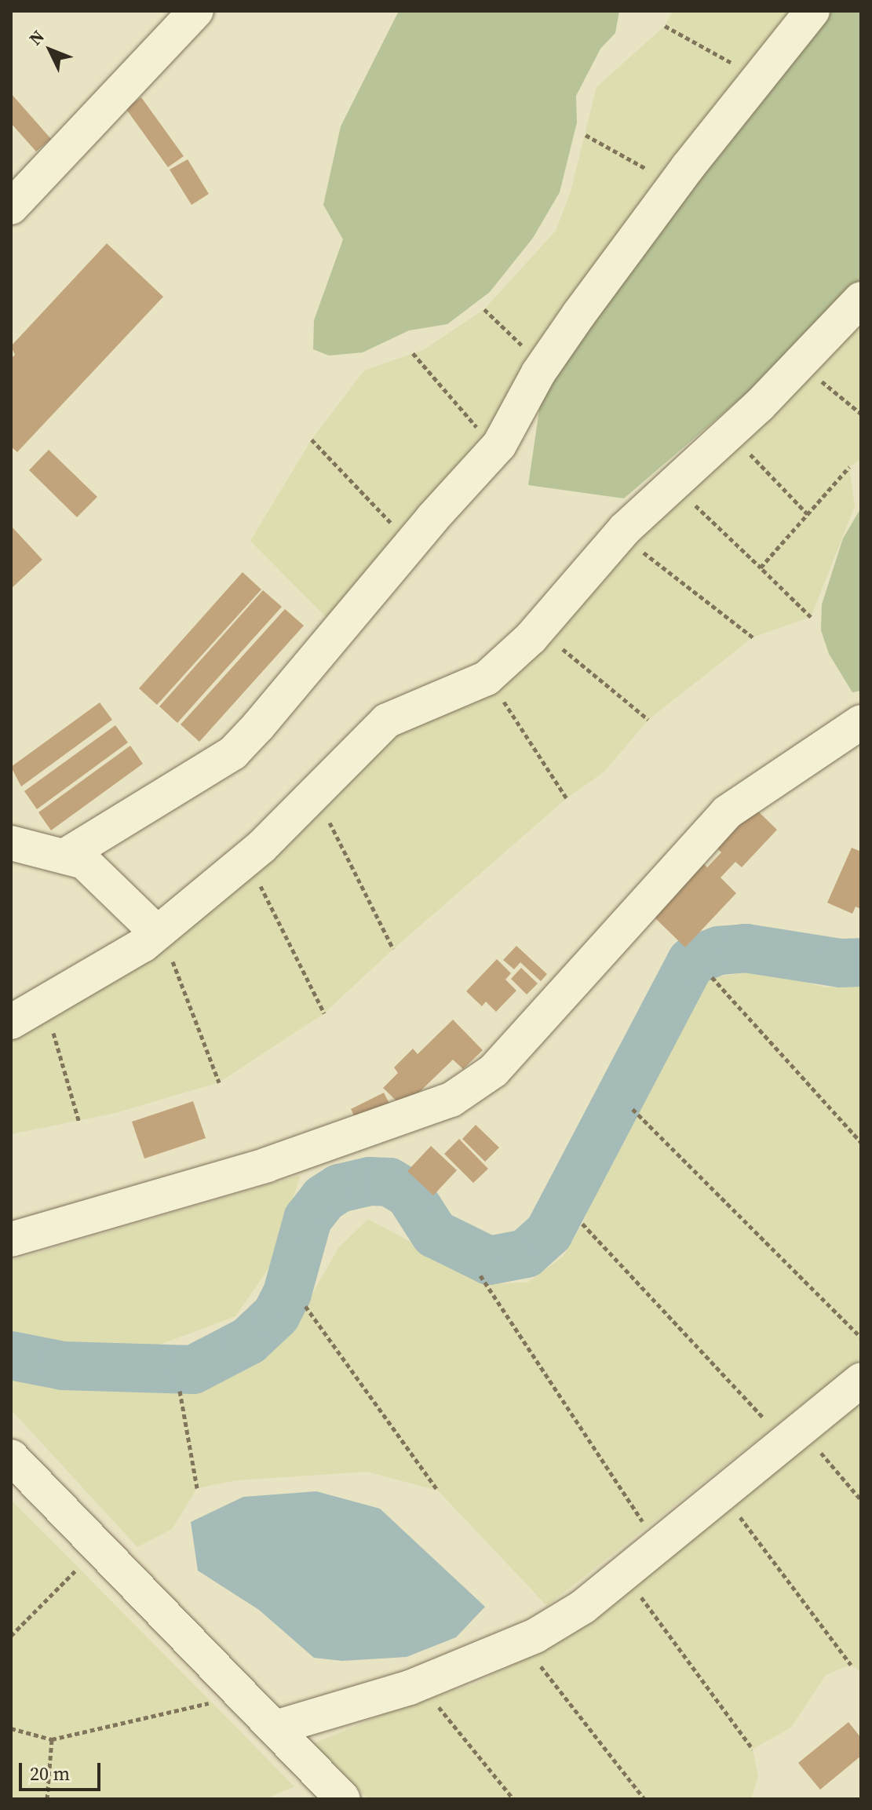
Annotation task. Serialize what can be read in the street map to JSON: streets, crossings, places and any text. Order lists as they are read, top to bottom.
{
  "scale_bar": "20 m",
  "north": "top left"
}
